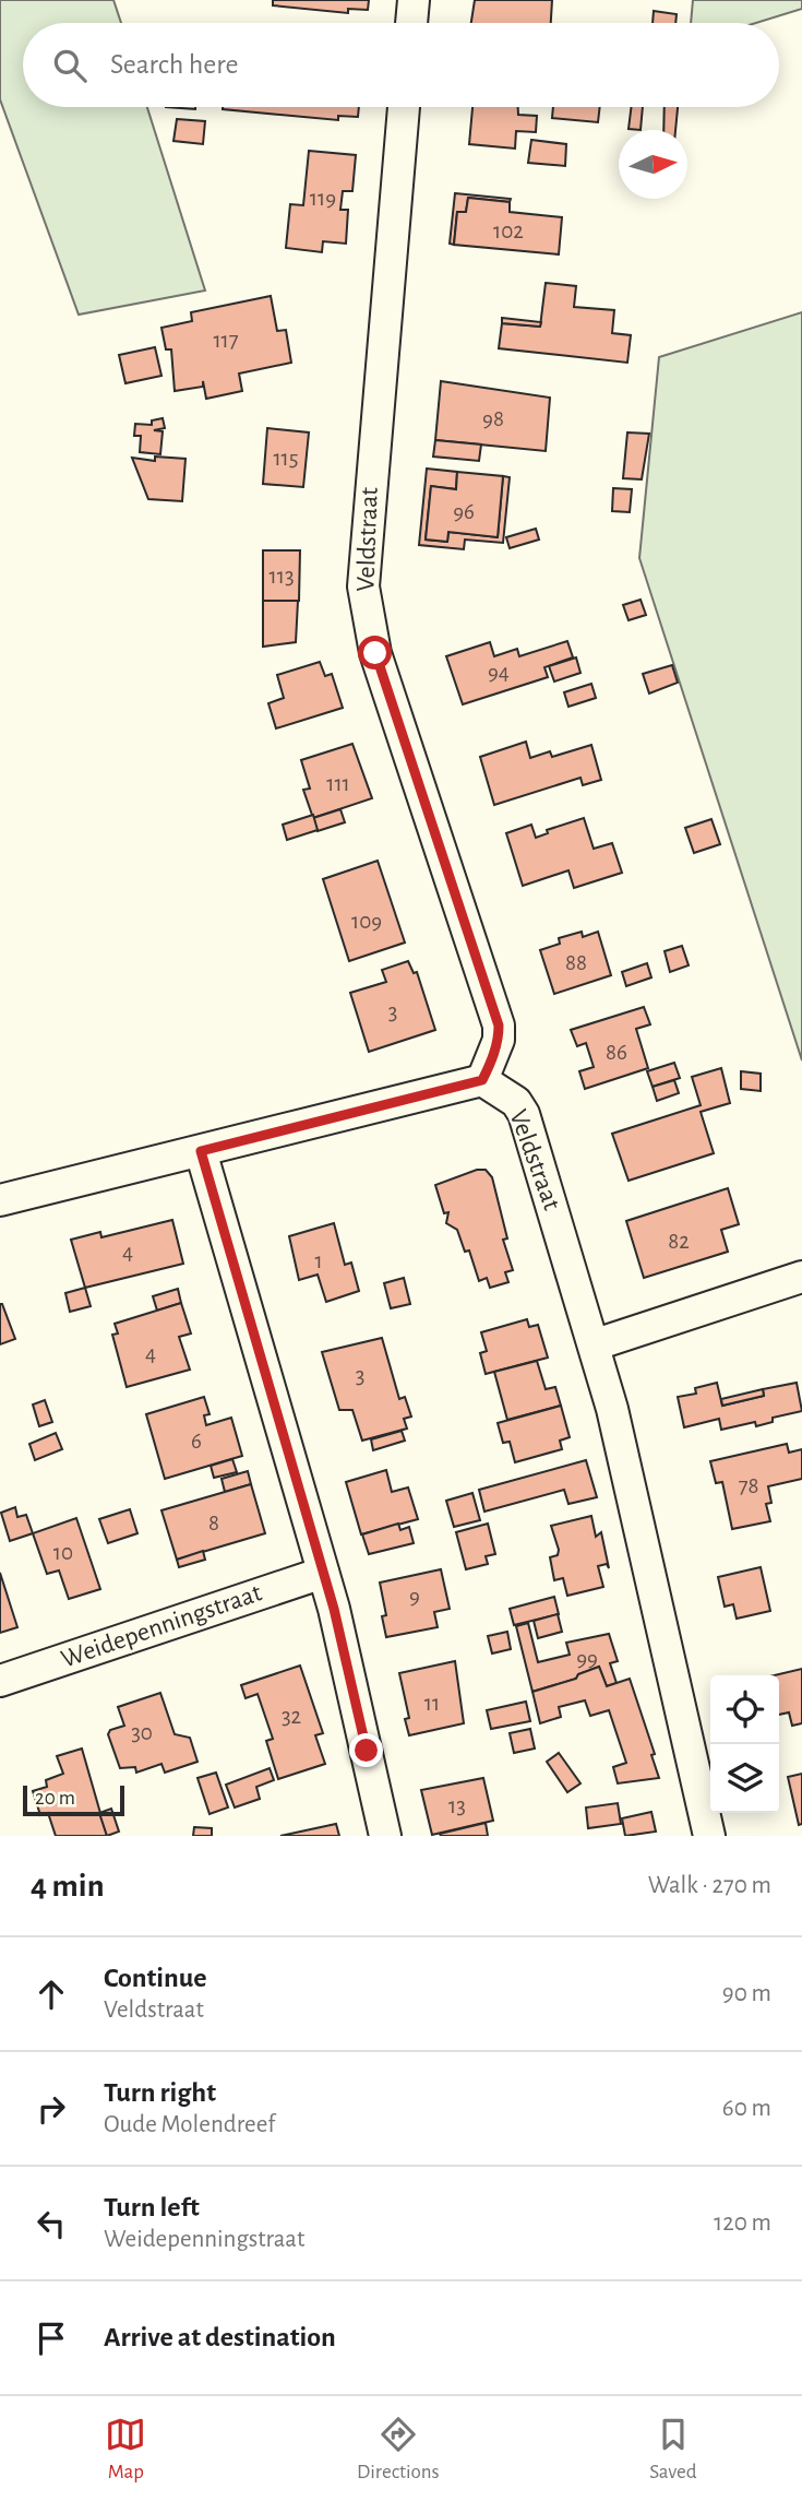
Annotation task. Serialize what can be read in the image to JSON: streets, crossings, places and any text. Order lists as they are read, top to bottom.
{
  "streets": {
    "street": ["Veldstraat", "Weidepenningstraat"]
  },
  "house_numbers": [
    "119",
    "102",
    "117",
    "98",
    "115",
    "96",
    "113",
    "94",
    "111",
    "109",
    "88",
    "3",
    "86",
    "82",
    "4",
    "1",
    "4",
    "3",
    "6",
    "78",
    "8",
    "10",
    "9",
    "99",
    "11",
    "32",
    "30",
    "13"
  ],
  "scale_bar": "20 m",
  "north": "right",
  "page": {
    "search": "Search here",
    "scale": "20 m",
    "heading": ["4 min", "Walk · 270 m"],
    "list": [
      ["Continue", "Veldstraat", "90 m"],
      ["Turn right", "Oude Molendreef", "60 m"],
      ["Turn left", "Weidepenningstraat", "120 m"],
      "Arrive at destination"
    ],
    "nav": ["Map", "Directions", "Saved"]
  }
}
